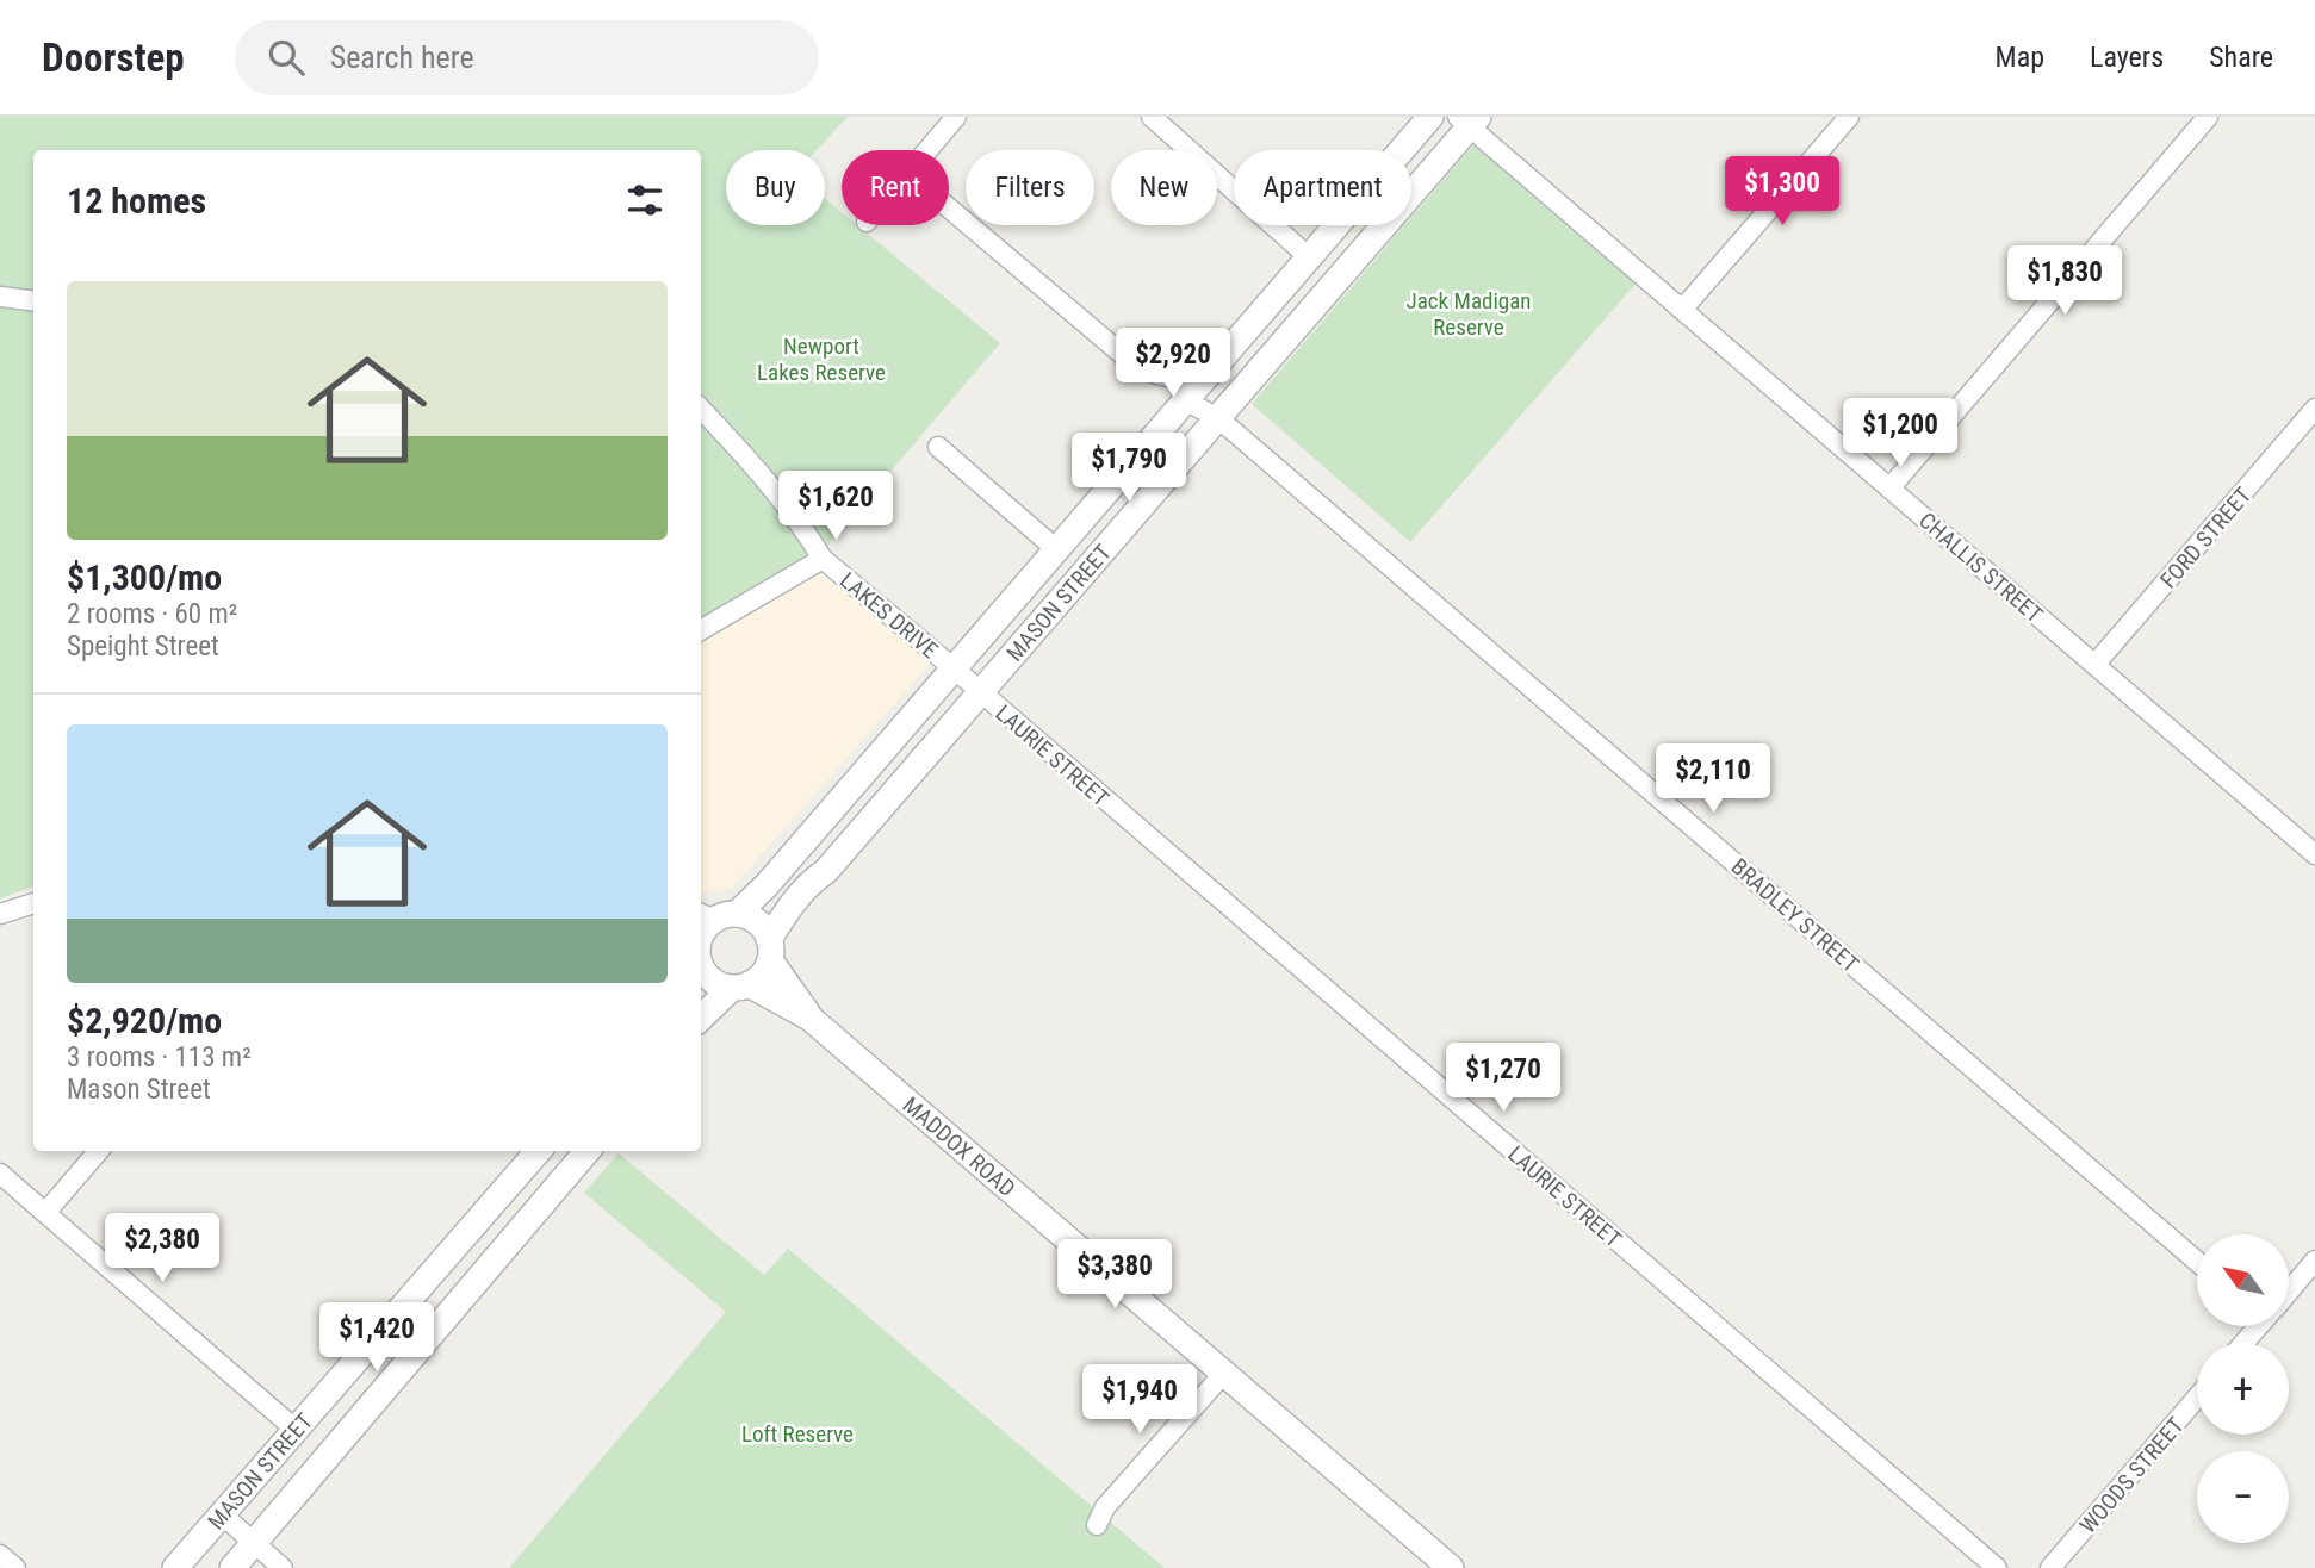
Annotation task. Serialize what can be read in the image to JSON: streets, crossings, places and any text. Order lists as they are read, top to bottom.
{
  "streets": {
    "street": [
      "FORD STREET",
      "CHALLIS STREET",
      "MASON STREET",
      "LAKES DRIVE",
      "LAURIE STREET",
      "BRADLEY STREET",
      "MADDOX ROAD",
      "WOODS STREET"
    ]
  },
  "crossings": [
    ["FORD STREET", "CHALLIS STREET"],
    ["CHALLIS STREET", "MASON STREET"],
    ["MASON STREET", "LAKES DRIVE"],
    ["MASON STREET", "LAURIE STREET"],
    ["MASON STREET", "BRADLEY STREET"],
    ["MASON STREET", "MADDOX ROAD"],
    ["LAKES DRIVE", "LAURIE STREET"]
  ],
  "parks": ["Jack Madigan Reserve", "Newport Lakes Reserve", "Loft Reserve"],
  "north": "top left",
  "page": {
    "header": "Doorstep",
    "search": "Search here",
    "nav": ["Map", "Layers", "Share"],
    "chip": [
      "Buy",
      "Rent",
      "Filters",
      "New",
      "Apartment"
    ],
    "heading": "12 homes",
    "price": [
      "$1,300",
      "$1,830",
      "$2,920",
      "$1,200",
      "$1,790",
      "$1,620",
      "$2,110",
      "$1,270",
      "$2,380",
      "$3,380",
      "$1,420",
      "$1,940"
    ],
    "list": [
      {
        "name": "$1,300/mo",
        "note": "2 rooms · 60 m² · Speight Street"
      },
      {
        "name": "$2,920/mo",
        "note": "3 rooms · 113 m² · Mason Street"
      }
    ],
    "map_buttons": ["+", "−"]
  }
}
